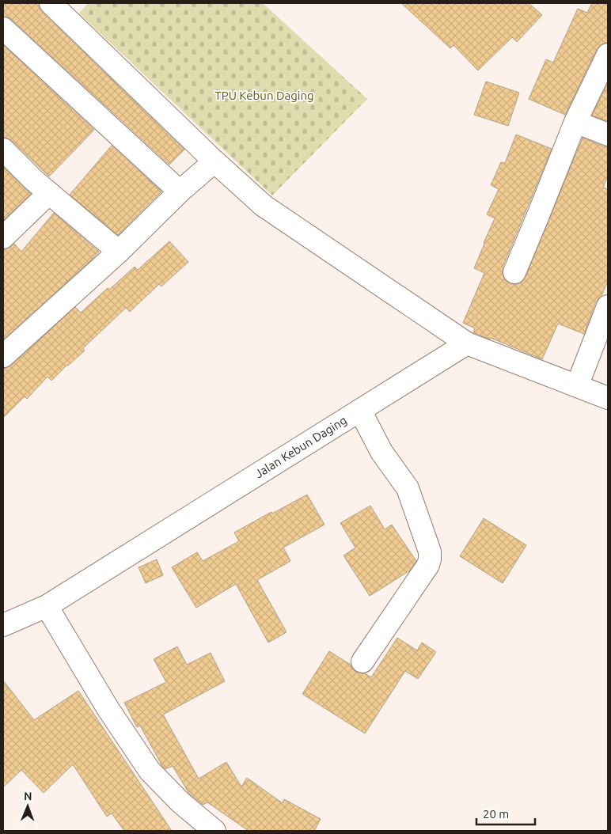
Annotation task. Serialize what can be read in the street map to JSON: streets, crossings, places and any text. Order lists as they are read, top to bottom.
{
  "streets": {
    "street": ["Jalan Kebun Daging"]
  },
  "parks": ["TPU Kebun Daging"],
  "scale_bar": "20 m",
  "north": "top"
}
